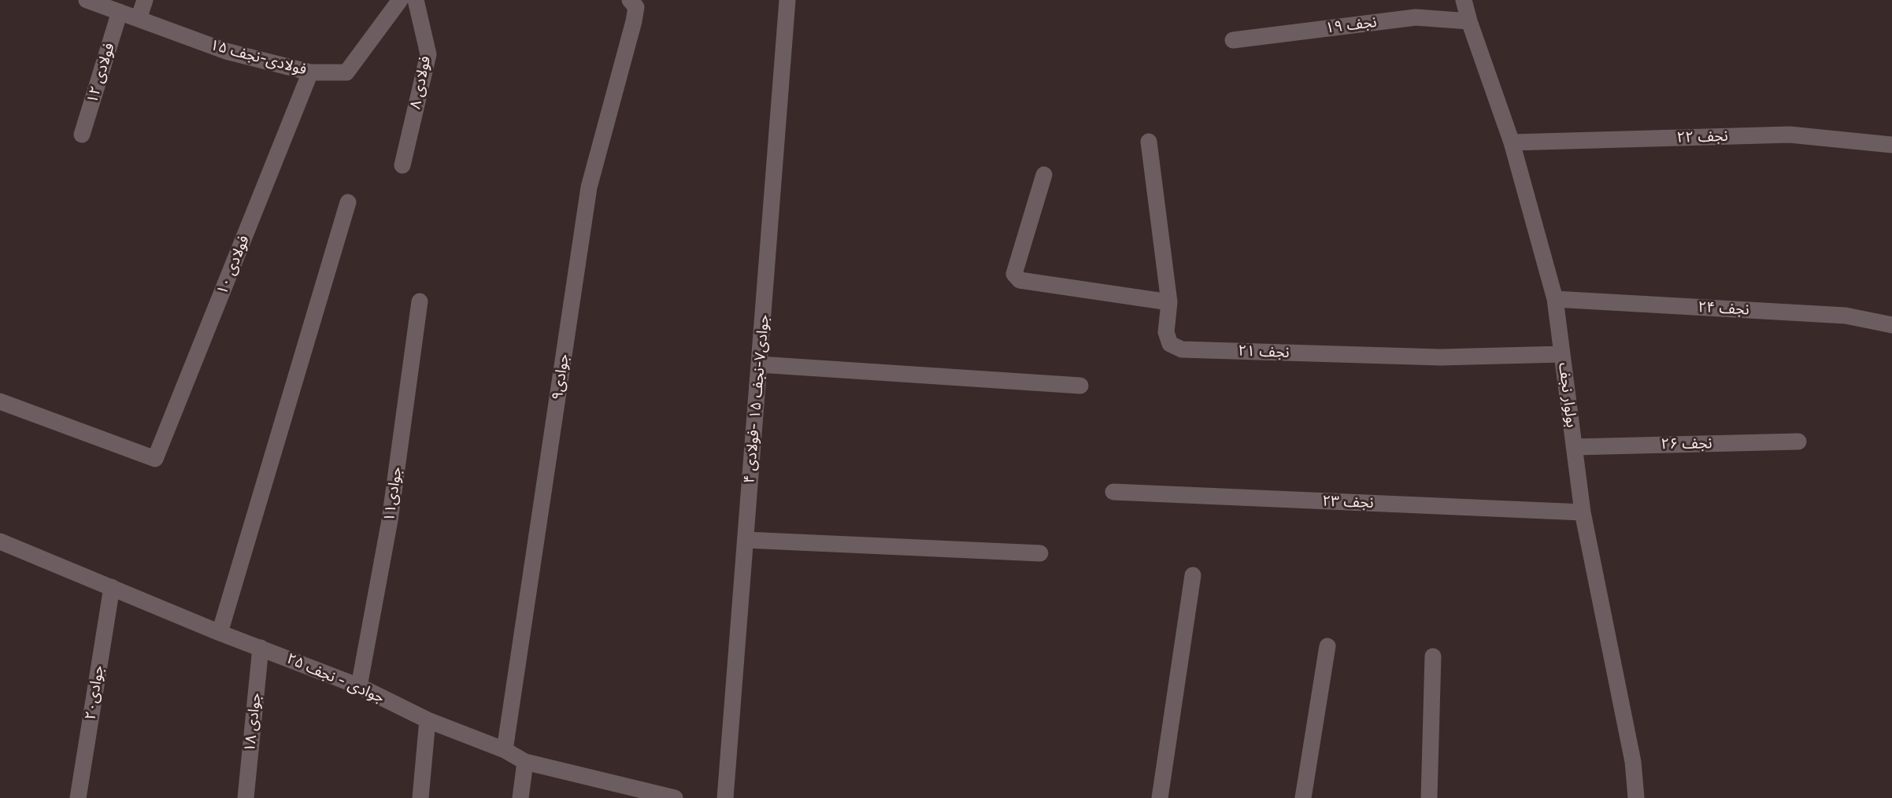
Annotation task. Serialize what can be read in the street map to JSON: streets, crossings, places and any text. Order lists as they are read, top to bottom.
{
  "streets": {
    "street": [
      "نجف ۱۹",
      "فولادی-نجف ۱۵",
      "فولادی ۱۲",
      "فولادی ۸",
      "نجف ۲۲",
      "فولادی ۱۰",
      "نجف ۲۴",
      "نجف ۲۱",
      "جوادی۹",
      "بولوار نجف",
      "جوادی۷-نجف ۱۵ -فولادی ۴",
      "نجف ۲۶",
      "جوادی۱۱",
      "نجف ۲۳",
      "جوادی - نجف ۲۵",
      "جوادی۲۰",
      "جوادی ۱۸"
    ]
  },
  "crossings": [
    ["نجف ۱۹", "بولوار نجف"],
    ["فولادی-نجف ۱۵", "فولادی ۱۲"],
    ["فولادی-نجف ۱۵", "فولادی ۱۰"],
    ["نجف ۲۲", "بولوار نجف"],
    ["نجف ۲۴", "بولوار نجف"],
    ["نجف ۲۱", "بولوار نجف"],
    ["جوادی۹", "جوادی - نجف ۲۵"],
    ["بولوار نجف", "نجف ۲۶"],
    ["بولوار نجف", "نجف ۲۳"],
    ["جوادی۱۱", "جوادی - نجف ۲۵"],
    ["جوادی - نجف ۲۵", "جوادی۲۰"],
    ["جوادی - نجف ۲۵", "جوادی ۱۸"]
  ]
}
